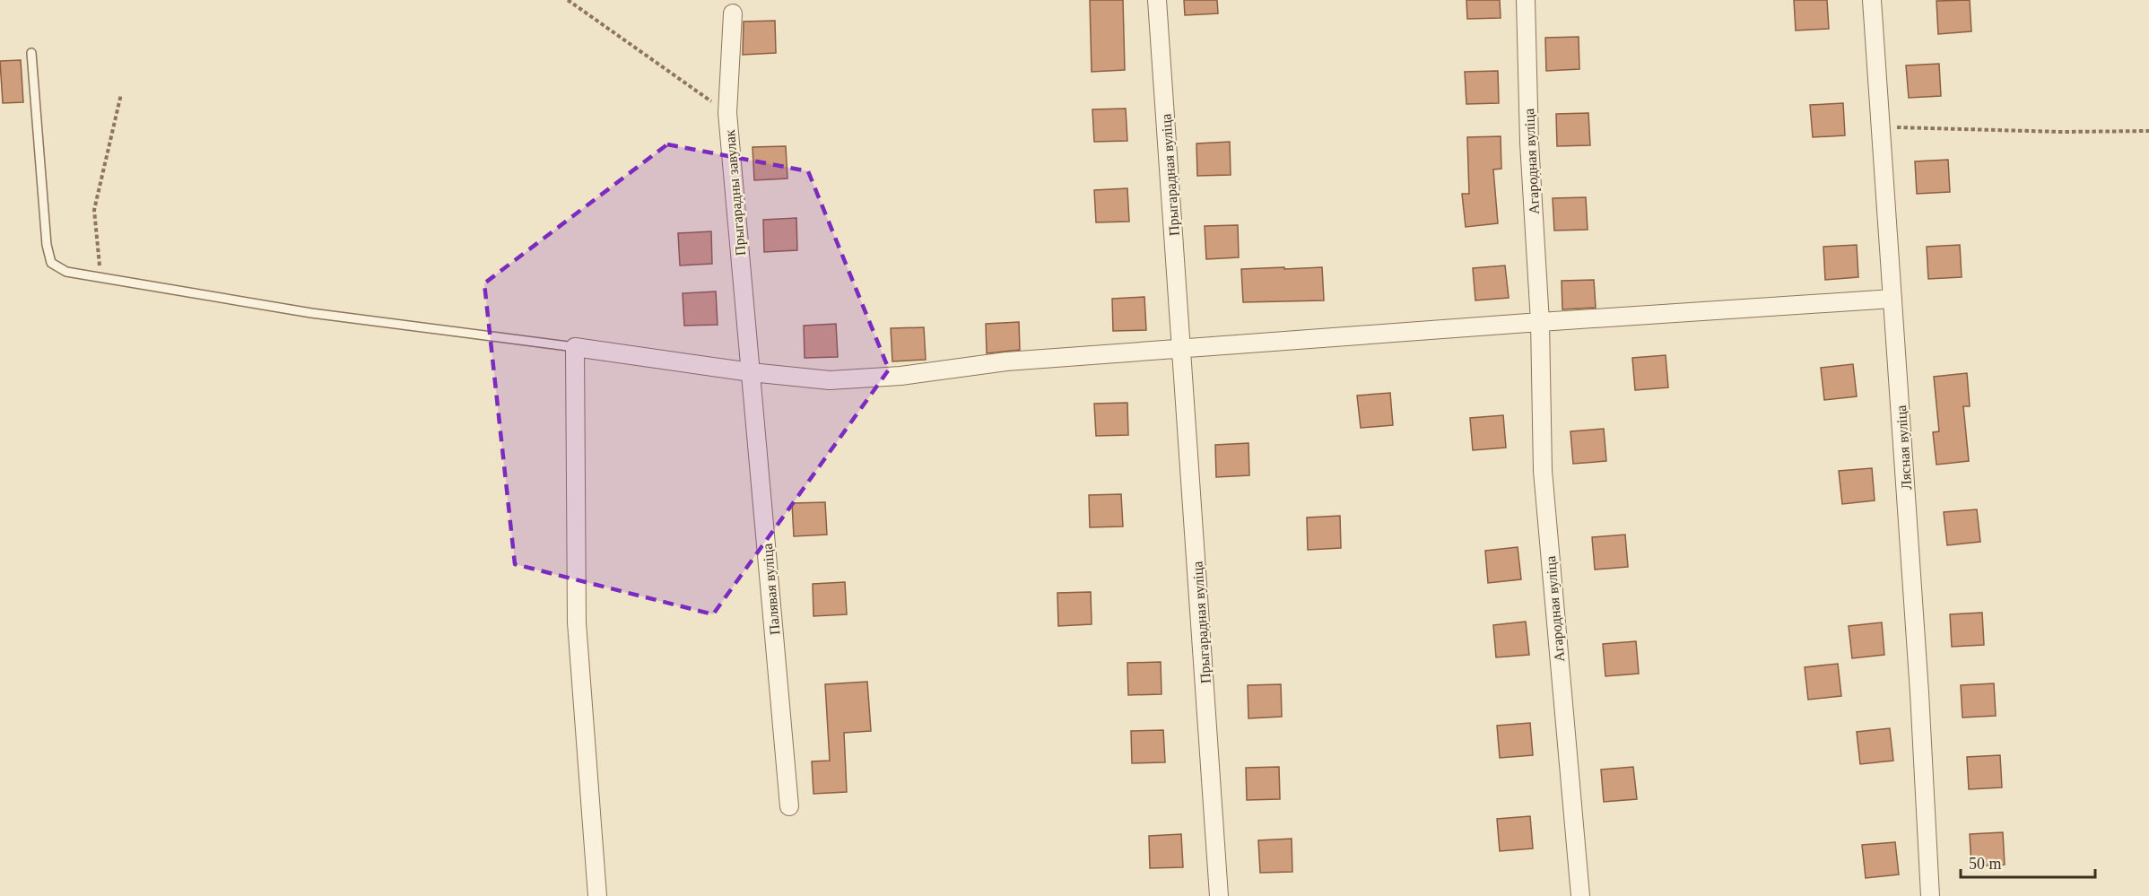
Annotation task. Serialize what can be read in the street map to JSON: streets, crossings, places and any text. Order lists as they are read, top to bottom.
{
  "streets": {
    "street": [
      "Агародная вуліца",
      "Прыгарадная вуліца",
      "Прыгарадны завулак",
      "Лясная вуліца",
      "Палявая вуліца"
    ]
  },
  "crossings": [
    ["Прыгарадны завулак", "Палявая вуліца"]
  ],
  "scale_bar": "50 m"
}
